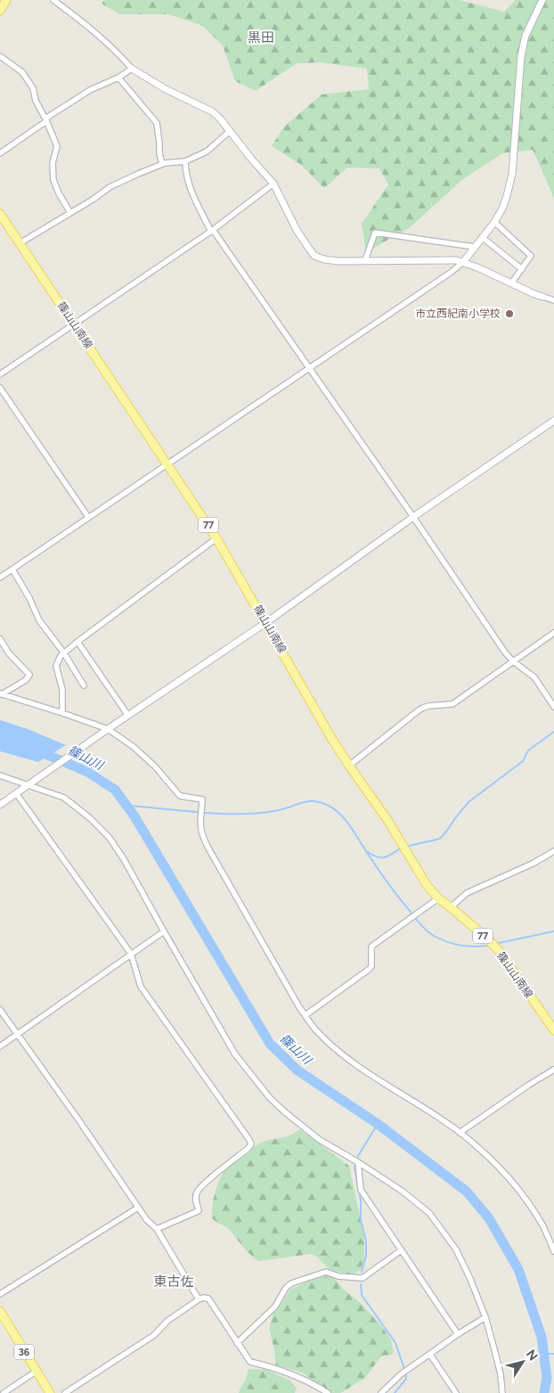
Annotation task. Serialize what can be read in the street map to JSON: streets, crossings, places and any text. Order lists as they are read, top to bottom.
{
  "streets": {
    "main road": ["篠山山南線", "77", "36"]
  },
  "districts": ["黒田", "東古佐"],
  "water": ["篠山川"],
  "places": ["市立西紀南小学校"],
  "north": "top right"
}
